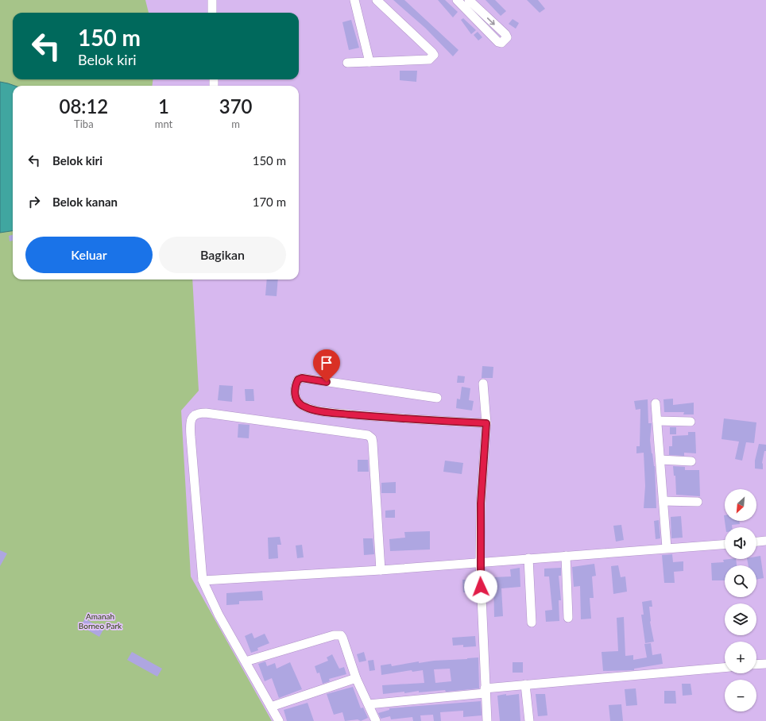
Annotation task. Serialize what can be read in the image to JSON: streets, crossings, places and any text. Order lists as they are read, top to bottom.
{
  "parks": ["Amanah Borneo Park"],
  "north": "bottom left",
  "page": {
    "turn": ["150 m", "Belok kiri"],
    "eta": [
      "08:12",
      "Tiba",
      "1",
      "mnt",
      "370",
      "m"
    ],
    "list": [
      {
        "name": "Belok kiri",
        "value": "150 m"
      },
      {
        "name": "Belok kanan",
        "value": "170 m"
      }
    ],
    "buttons": ["Keluar", "Bagikan"],
    "map_buttons": ["+", "−"]
  }
}
